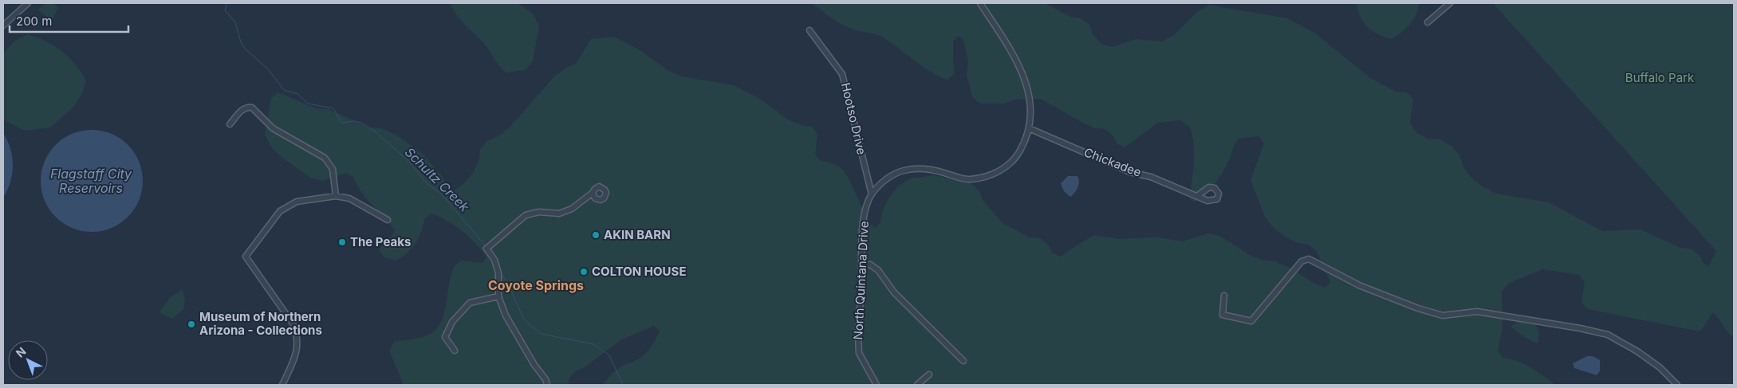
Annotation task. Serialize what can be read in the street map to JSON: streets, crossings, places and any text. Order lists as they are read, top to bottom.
{
  "streets": {
    "street": ["Hootso Drive", "Chickadee", "North Quintana Drive"]
  },
  "crossings": [
    ["Hootso Drive", "North Quintana Drive"],
    ["Chickadee", "North Quintana Drive"]
  ],
  "districts": ["Coyote Springs"],
  "water": ["Flagstaff City Reservoirs", "Schultz Creek"],
  "parks": ["Buffalo Park"],
  "places": [
    "AKIN BARN",
    "The Peaks",
    "COLTON HOUSE",
    "Museum of Northern Arizona - Collections"
  ],
  "scale_bar": "200 m",
  "north": "top left"
}
